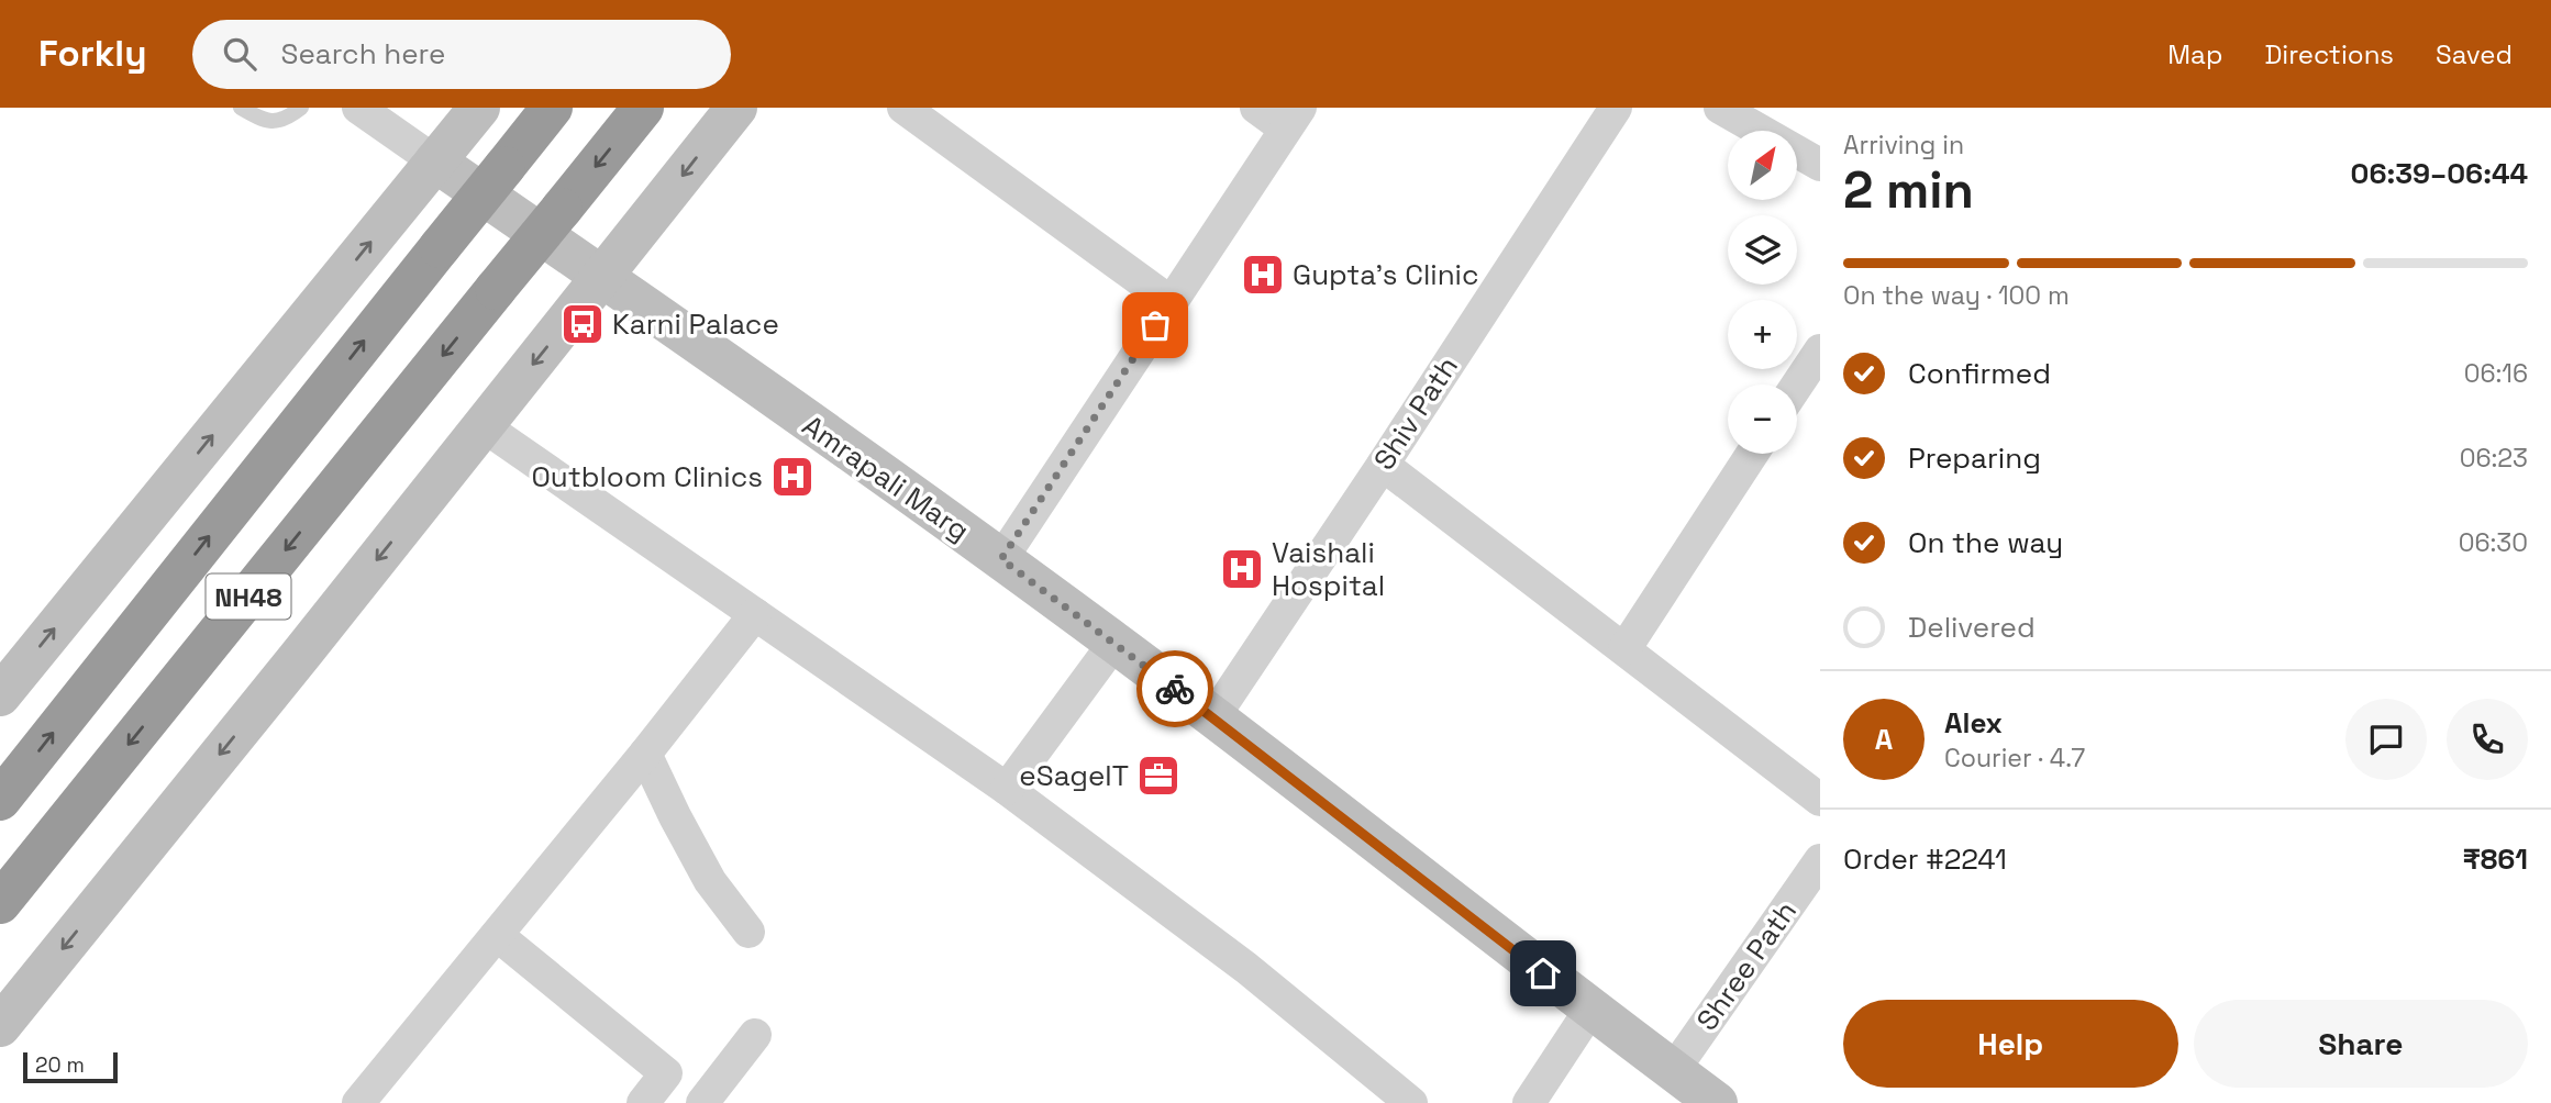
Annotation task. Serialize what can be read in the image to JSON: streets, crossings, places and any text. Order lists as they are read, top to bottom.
{
  "streets": {
    "highway": ["NH48"],
    "street": ["Shiv Path", "Amrapali Marg", "Shree Path"]
  },
  "crossings": [
    ["Shiv Path", "Amrapali Marg"],
    ["Amrapali Marg", "Shree Path"]
  ],
  "places": {
    "hospital": ["Gupta's Clinic", "Outbloom Clinics", "Vaishali Hospital"],
    "bus stop": ["Karni Palace"],
    "office": ["eSageIT"]
  },
  "scale_bar": "20 m",
  "north": "top right",
  "page": {
    "header": "Forkly",
    "search": "Search here",
    "nav": ["Map", "Directions", "Saved"],
    "heading": ["2 min", "Arriving in", "06:39–06:44"],
    "panel": [
      "Alex",
      "Courier · 4.7",
      "Order #2241",
      "₹861"
    ],
    "map_buttons": ["+", "−"],
    "bar": "On the way · 100 m",
    "list": [
      ["Confirmed", "06:16"],
      ["Preparing", "06:23"],
      ["On the way", "06:30"],
      "Delivered"
    ],
    "round": "A",
    "buttons": ["Help", "Share"],
    "scale": "20 m"
  }
}
